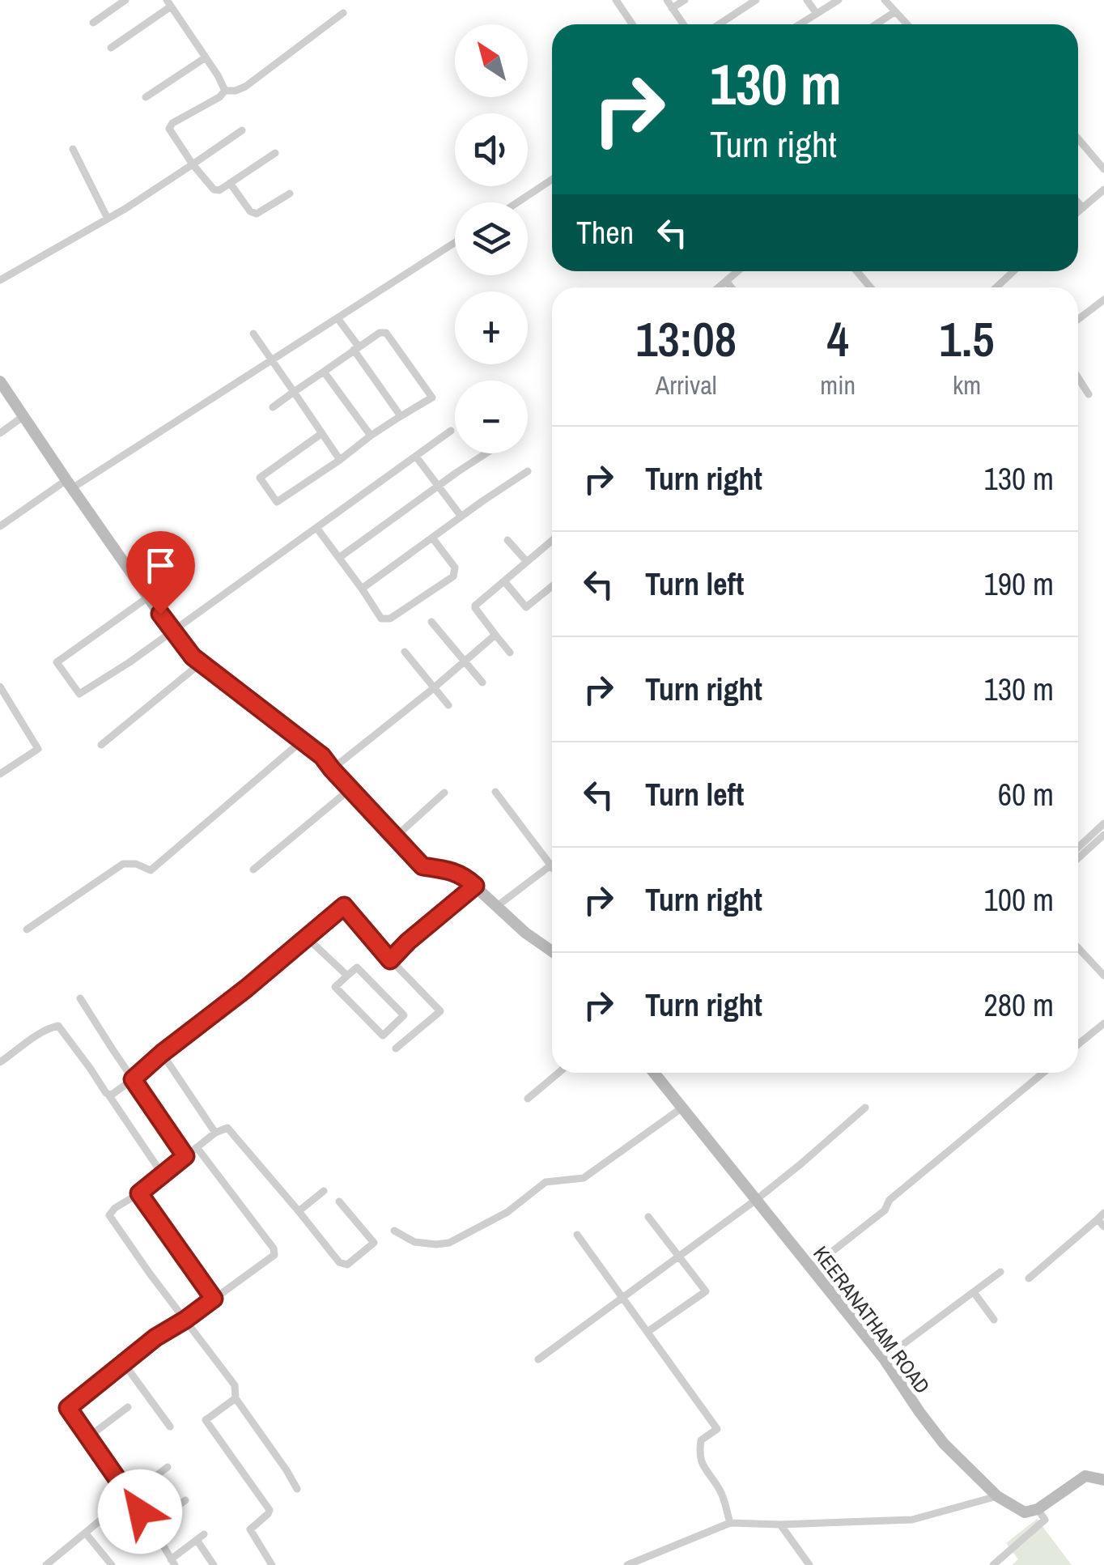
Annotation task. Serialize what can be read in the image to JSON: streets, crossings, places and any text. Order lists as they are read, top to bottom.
{
  "streets": {
    "street": ["KEERANATHAM ROAD"]
  },
  "north": "top left",
  "page": {
    "map_buttons": ["+", "−"],
    "turn": ["130 m", "Turn right"],
    "then": "Then",
    "eta": [
      "13:08",
      "Arrival",
      "4",
      "min",
      "1.5",
      "km"
    ],
    "list": [
      {
        "name": "Turn right",
        "value": "130 m"
      },
      {
        "name": "Turn left",
        "value": "190 m"
      },
      {
        "name": "Turn right",
        "value": "130 m"
      },
      {
        "name": "Turn left",
        "value": "60 m"
      },
      {
        "name": "Turn right",
        "value": "100 m"
      },
      {
        "name": "Turn right",
        "value": "280 m"
      }
    ]
  }
}
